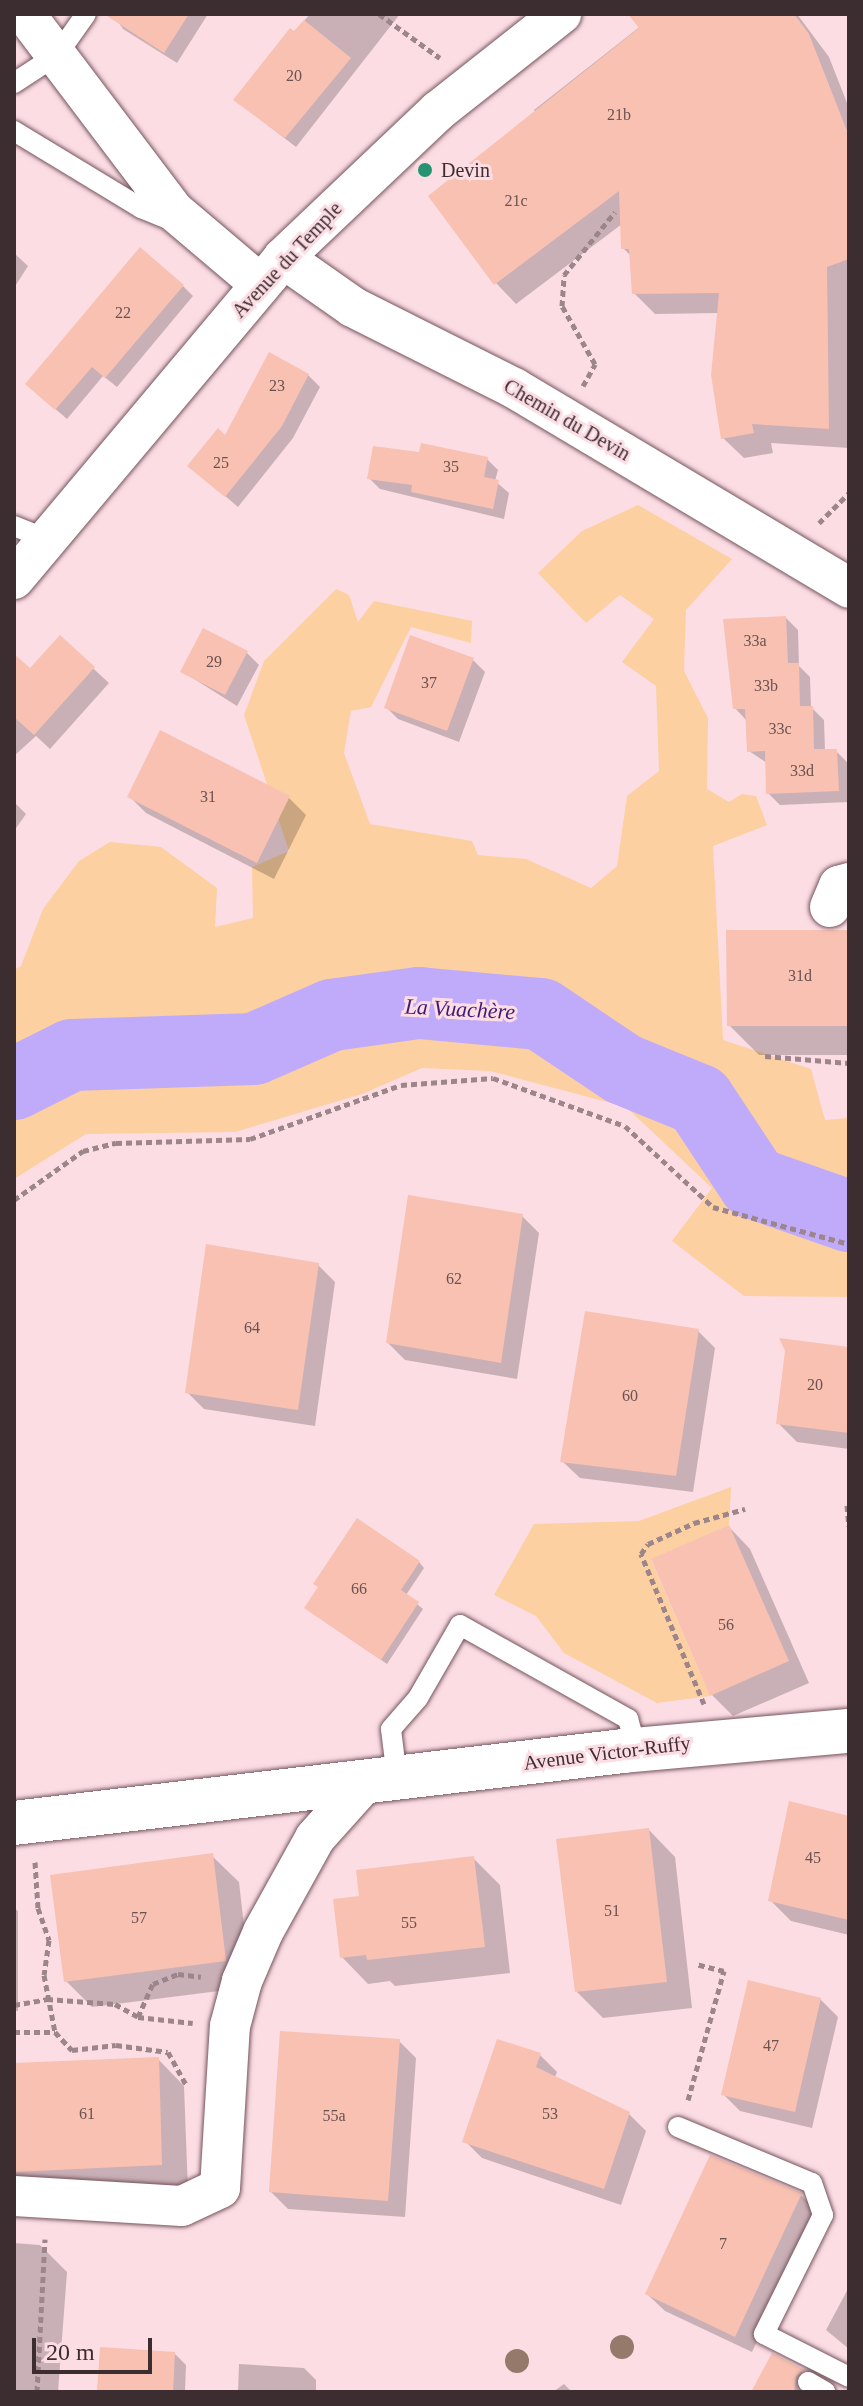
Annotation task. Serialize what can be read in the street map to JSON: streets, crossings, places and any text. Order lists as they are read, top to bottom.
{
  "streets": {
    "street": ["Avenue du Temple", "Chemin du Devin", "Avenue Victor-Ruffy"]
  },
  "crossings": [
    ["Avenue du Temple", "Chemin du Devin"]
  ],
  "water": ["La Vuachère"],
  "places": ["Devin"],
  "house_numbers": [
    "20",
    "21b",
    "21c",
    "22",
    "23",
    "25",
    "35",
    "33a",
    "29",
    "37",
    "33b",
    "33c",
    "33d",
    "31",
    "31d",
    "62",
    "64",
    "20",
    "60",
    "66",
    "56",
    "45",
    "51",
    "57",
    "55",
    "47",
    "61",
    "53",
    "55a",
    "7"
  ],
  "scale_bar": "20 m"
}
